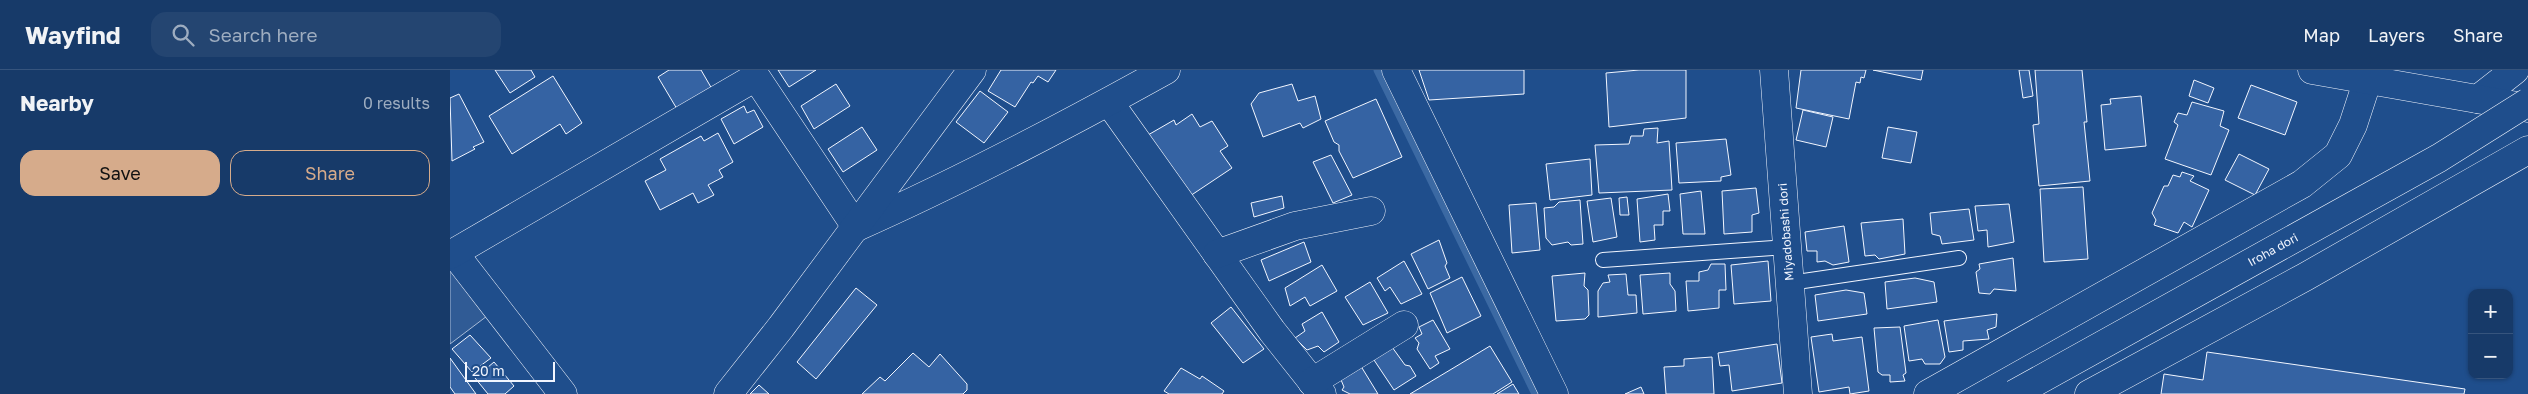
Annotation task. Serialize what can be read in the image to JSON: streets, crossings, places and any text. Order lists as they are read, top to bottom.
{
  "streets": {
    "street": ["Miyadobashi dori", "Iroha dori"]
  },
  "scale_bar": "20 m",
  "page": {
    "header": "Wayfind",
    "search": "Search here",
    "nav": ["Map", "Layers", "Share"],
    "heading": ["Nearby", "0 results"],
    "buttons": ["Save", "Share"],
    "map_buttons": ["+", "−"],
    "scale": "20 m"
  }
}
